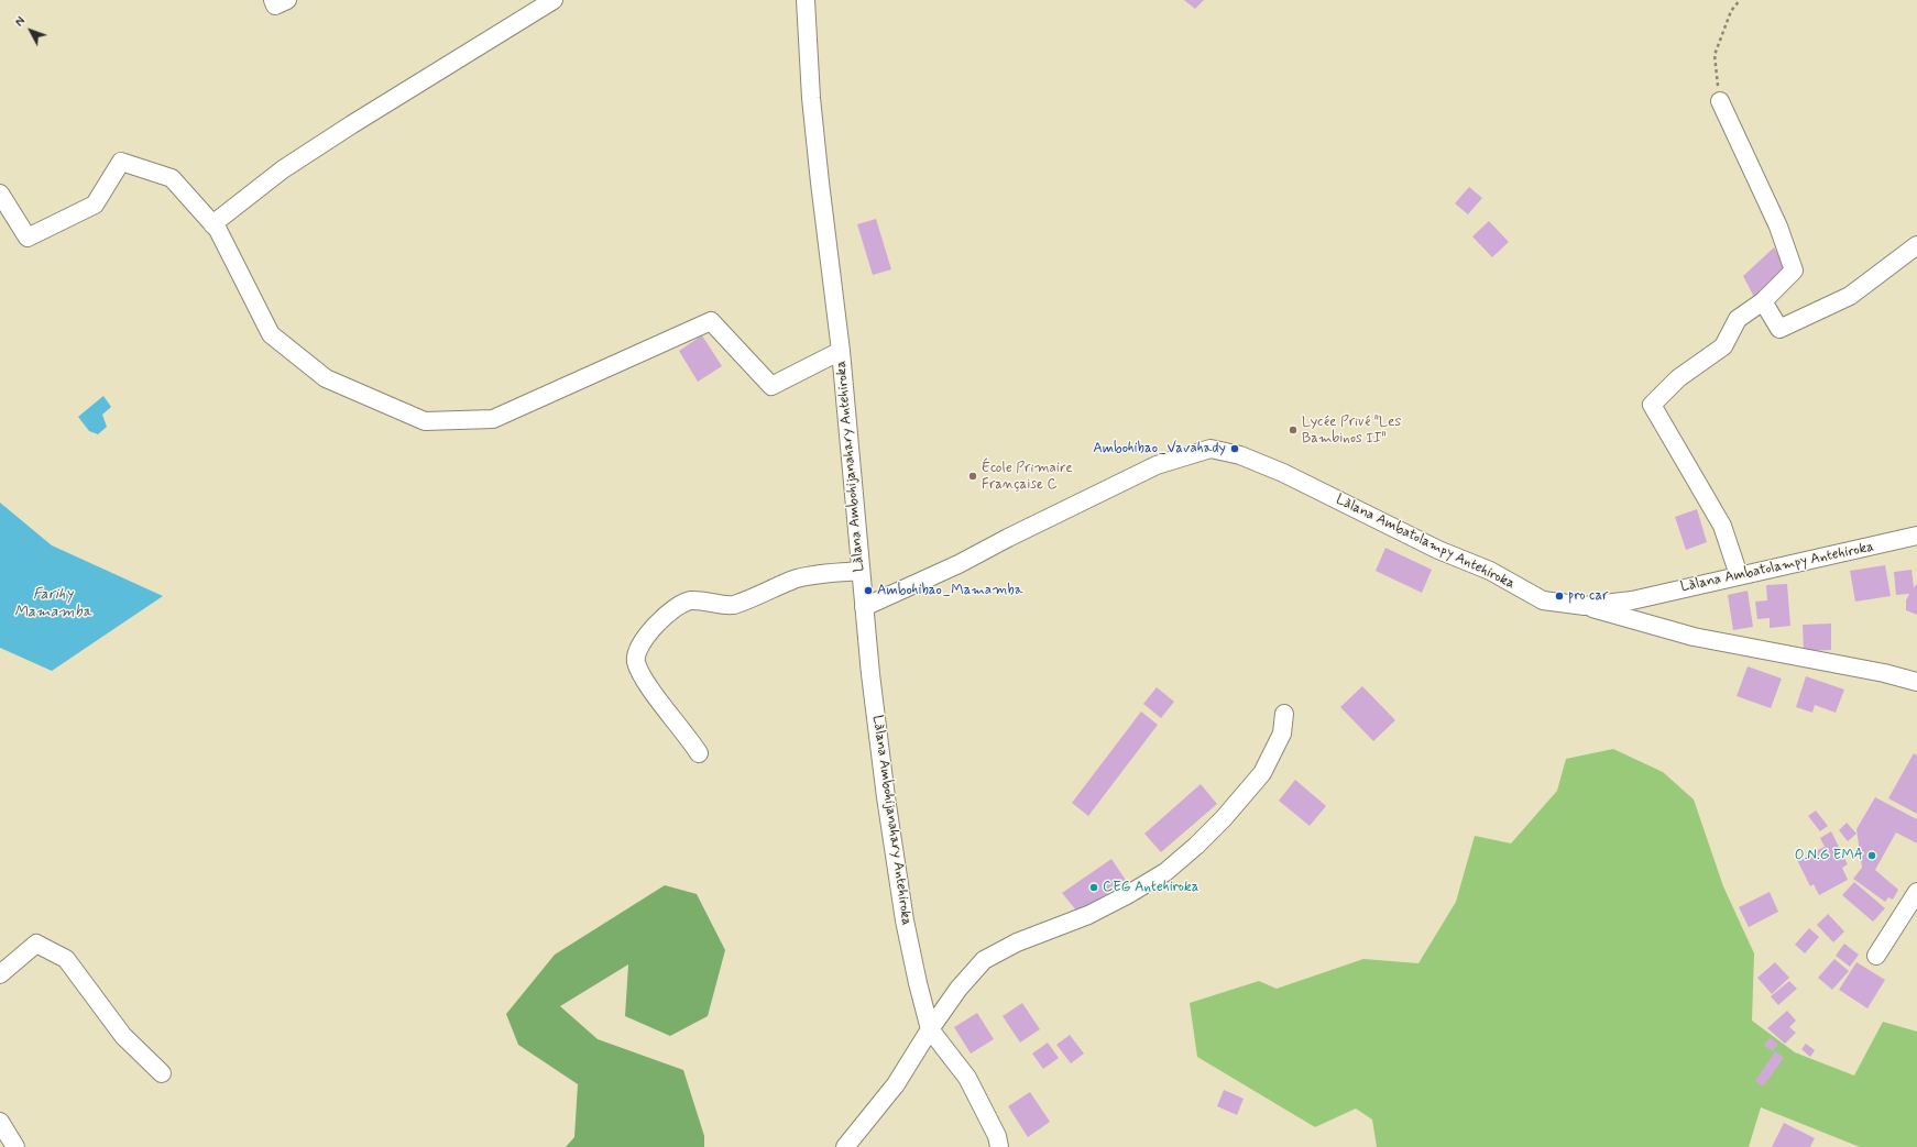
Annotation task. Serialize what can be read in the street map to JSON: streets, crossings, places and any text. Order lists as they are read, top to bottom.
{
  "streets": {
    "street": ["Làlana Ambohijanahary Antehiroka", "Làlana Ambatolampy Antehiroka"]
  },
  "crossings": [
    ["Làlana Ambohijanahary Antehiroka", "Làlana Ambatolampy Antehiroka"]
  ],
  "water": ["Farihy Mamamba"],
  "places": [
    "Lycée Privé \"Les Bambinos II\"",
    "Ambohibao_Vavahady",
    "École Primaire Française C",
    "Ambohibao_Mamamba",
    "pro car",
    "O.N.G EMA",
    "CEG Antehiroka"
  ],
  "north": "top left"
}
